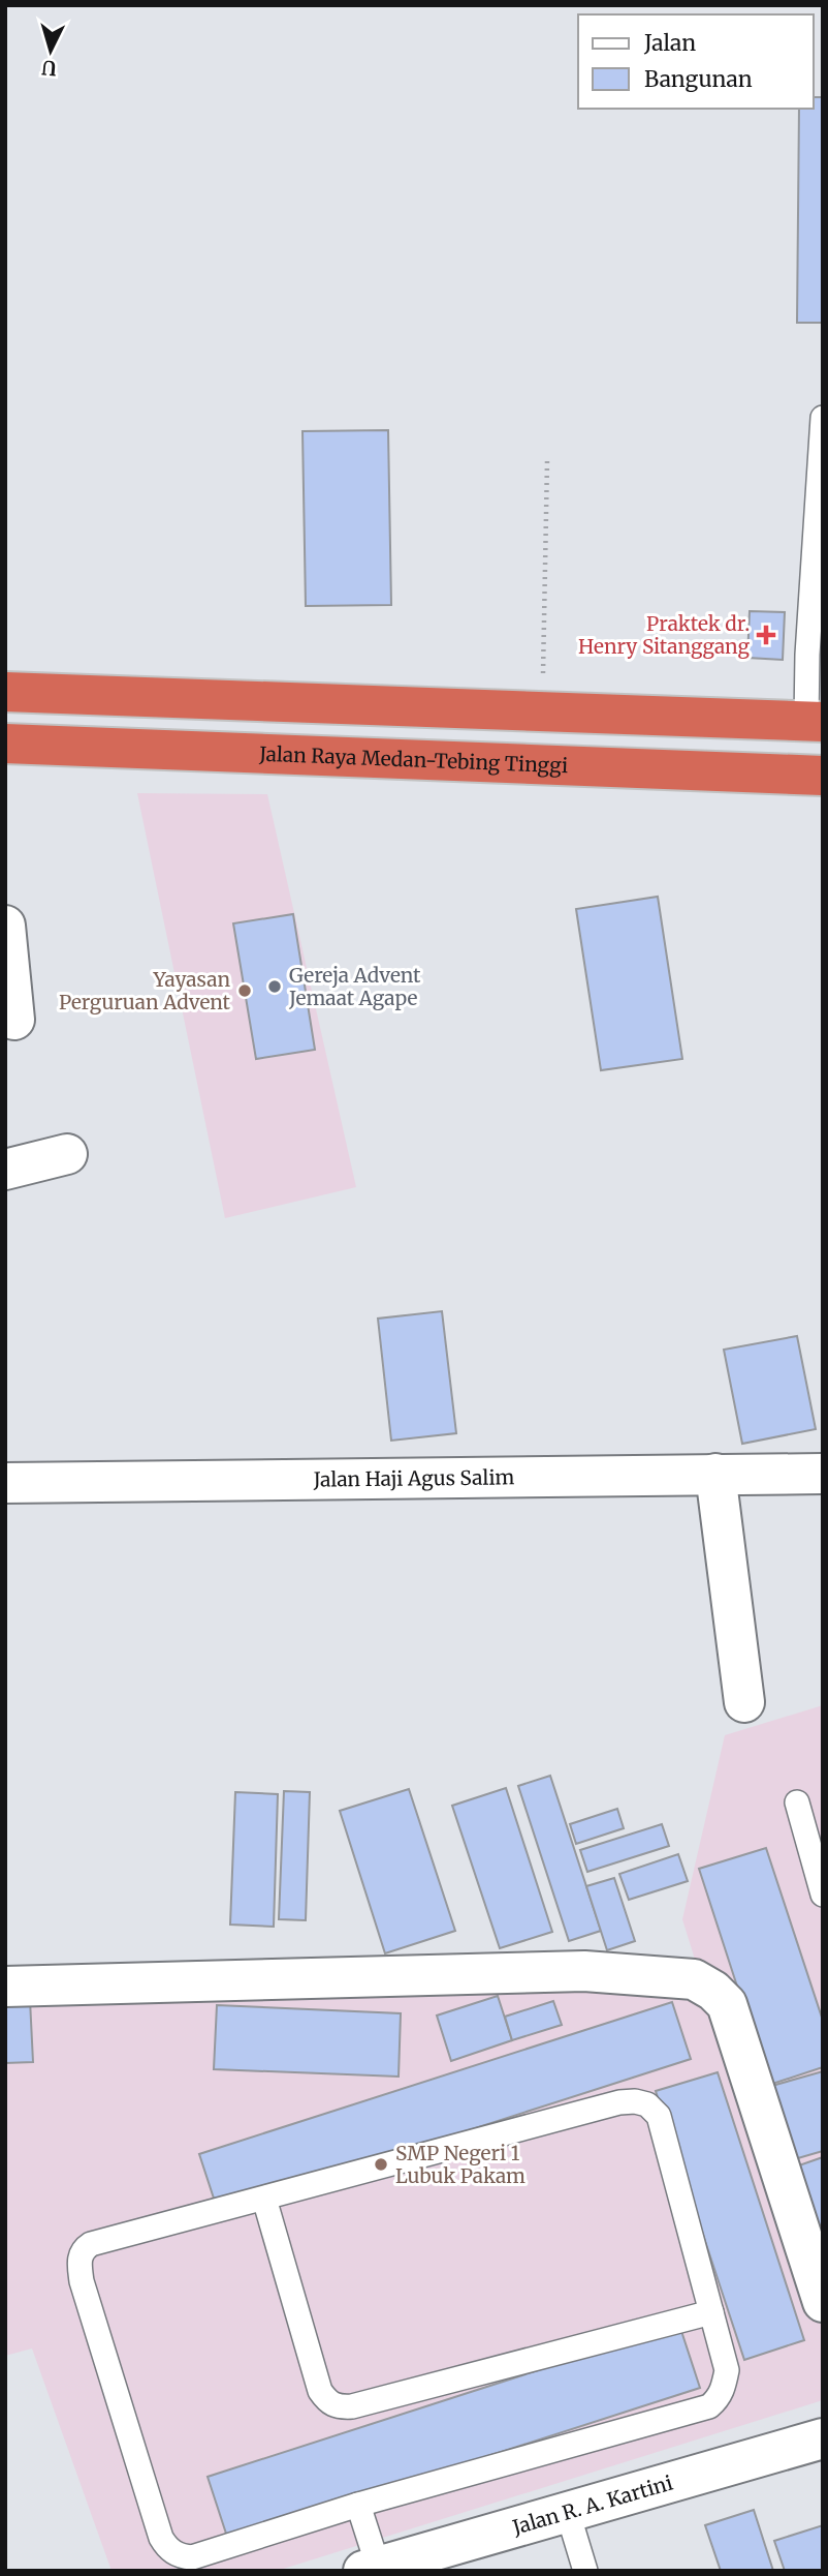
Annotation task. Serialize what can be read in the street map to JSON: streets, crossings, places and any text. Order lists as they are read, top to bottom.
{
  "streets": {
    "highway": ["Jalan Raya Medan-Tebing Tinggi"],
    "street": ["Jalan Haji Agus Salim", "Jalan R. A. Kartini"]
  },
  "places": {
    "health": ["Praktek dr. Henry Sitanggang"],
    "other": ["Gereja Advent Jemaat Agape", "Yayasan Perguruan Advent", "SMP Negeri 1 Lubuk Pakam"]
  },
  "legend": ["Jalan", "Bangunan"],
  "north": "bottom"
}
